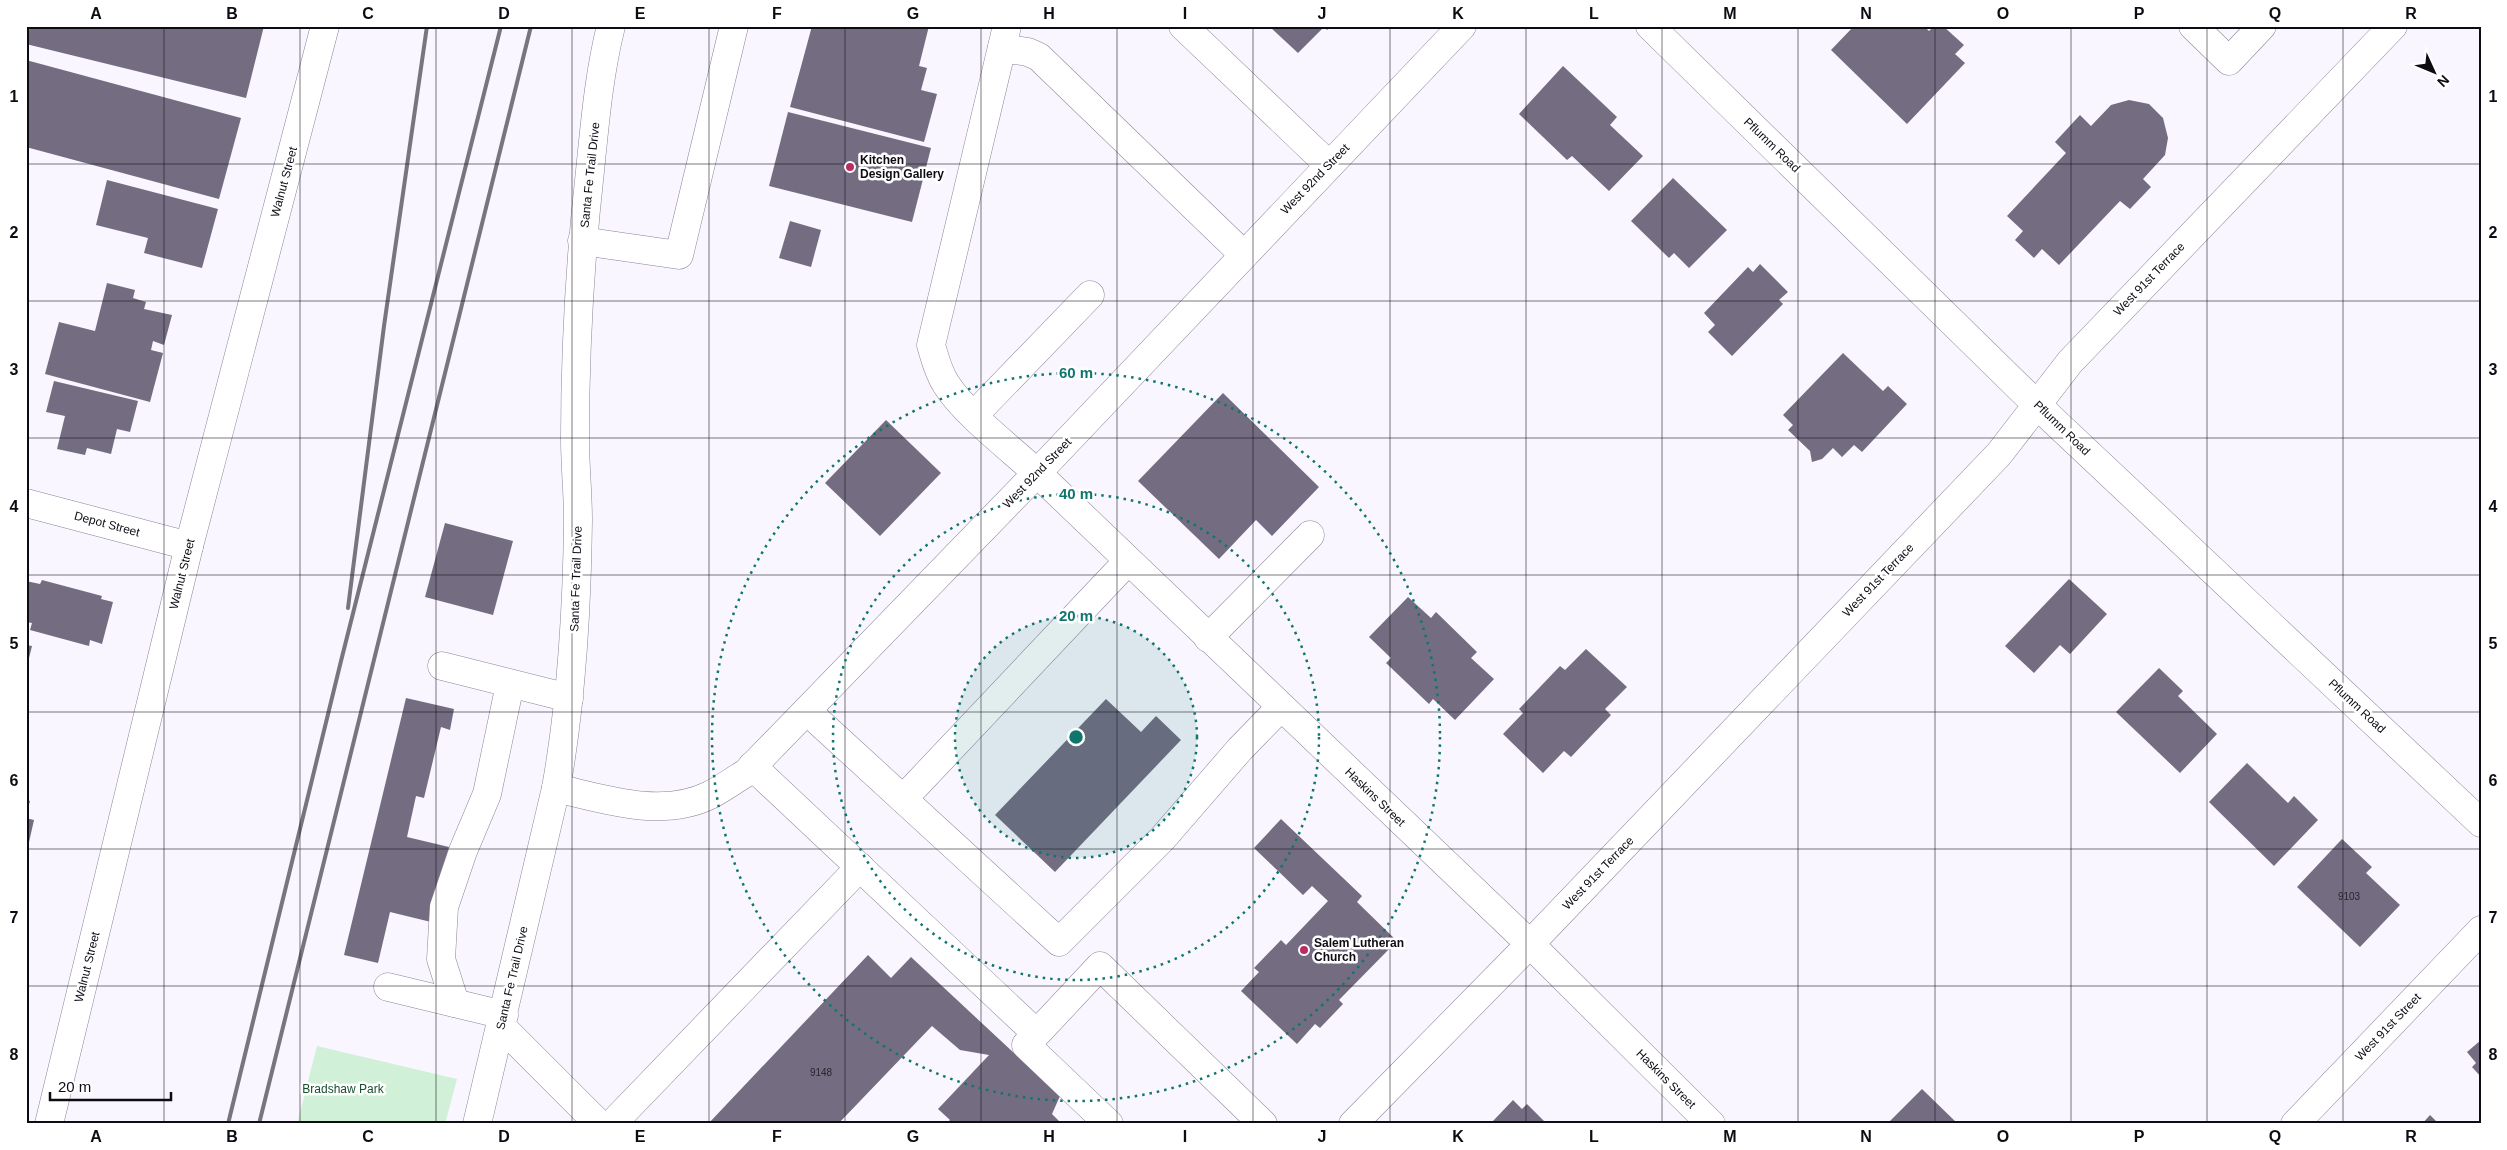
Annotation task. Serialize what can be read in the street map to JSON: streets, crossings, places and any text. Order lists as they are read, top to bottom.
{
  "streets": {
    "street": [
      "Pflumm Road",
      "Santa Fe Trail Drive",
      "West 92nd Street",
      "Walnut Street",
      "West 91st Terrace",
      "Depot Street",
      "Haskins Street",
      "West 91st Street"
    ]
  },
  "crossings": [
    ["Pflumm Road", "West 91st Terrace"],
    ["Santa Fe Trail Drive", "West 92nd Street"],
    ["West 92nd Street", "Haskins Street"],
    ["Walnut Street", "Depot Street"],
    ["West 91st Terrace", "Haskins Street"]
  ],
  "parks": ["Bradshaw Park"],
  "places": ["Kitchen Design Gallery", "Salem Lutheran Church"],
  "house_numbers": ["9103", "9148"],
  "scale_bar": "20 m",
  "north": "bottom right",
  "grid": {
    "columns": [
      "A",
      "B",
      "C",
      "D",
      "E",
      "F",
      "G",
      "H",
      "I",
      "J",
      "K",
      "L",
      "M",
      "N",
      "O",
      "P",
      "Q",
      "R"
    ],
    "rows": [
      "1",
      "2",
      "3",
      "4",
      "5",
      "6",
      "7",
      "8"
    ]
  },
  "rings": ["60 m", "40 m", "20 m"]
}
